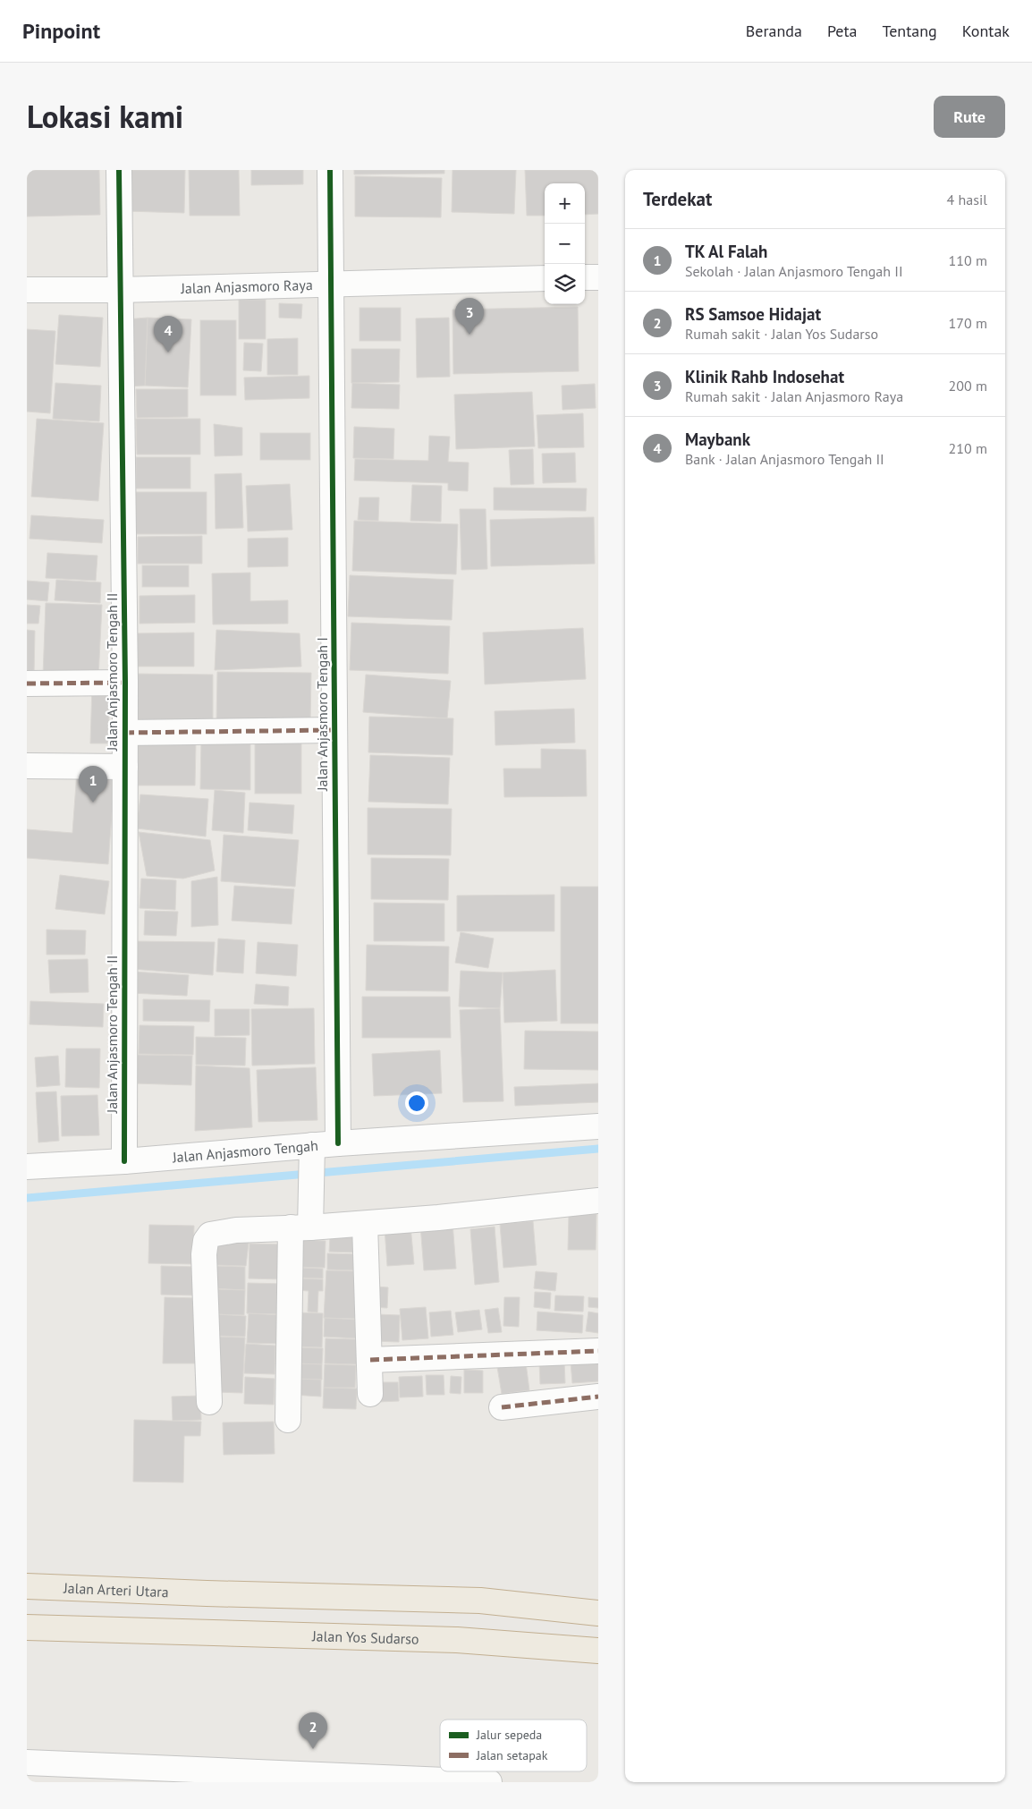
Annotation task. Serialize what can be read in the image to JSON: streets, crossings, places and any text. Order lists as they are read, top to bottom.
{
  "streets": {
    "highway": ["Jalan Arteri Utara", "Jalan Yos Sudarso"],
    "street": [
      "Jalan Anjasmoro Raya",
      "Jalan Anjasmoro Tengah II",
      "Jalan Anjasmoro Tengah I",
      "Jalan Anjasmoro Tengah"
    ]
  },
  "crossings": [
    ["Jalan Anjasmoro Raya", "Jalan Anjasmoro Tengah II"],
    ["Jalan Anjasmoro Raya", "Jalan Anjasmoro Tengah I"],
    ["Jalan Anjasmoro Tengah II", "Jalan Anjasmoro Tengah"],
    ["Jalan Anjasmoro Tengah I", "Jalan Anjasmoro Tengah"]
  ],
  "legend": ["Jalur sepeda", "Jalan setapak"],
  "page": {
    "header": "Pinpoint",
    "nav": [
      "Beranda",
      "Peta",
      "Tentang",
      "Kontak"
    ],
    "title": "Lokasi kami",
    "buttons": "Rute",
    "heading": ["Terdekat", "4 hasil"],
    "map_buttons": ["+", "−"],
    "list": [
      {
        "mark": "1",
        "name": "TK Al Falah",
        "note": "Sekolah · Jalan Anjasmoro Tengah II",
        "value": "110 m"
      },
      {
        "mark": "2",
        "name": "RS Samsoe Hidajat",
        "note": "Rumah sakit · Jalan Yos Sudarso",
        "value": "170 m"
      },
      {
        "mark": "3",
        "name": "Klinik Rahb Indosehat",
        "note": "Rumah sakit · Jalan Anjasmoro Raya",
        "value": "200 m"
      },
      {
        "mark": "4",
        "name": "Maybank",
        "note": "Bank · Jalan Anjasmoro Tengah II",
        "value": "210 m"
      }
    ],
    "pins": [
      "3",
      "4",
      "1",
      "2"
    ]
  }
}
